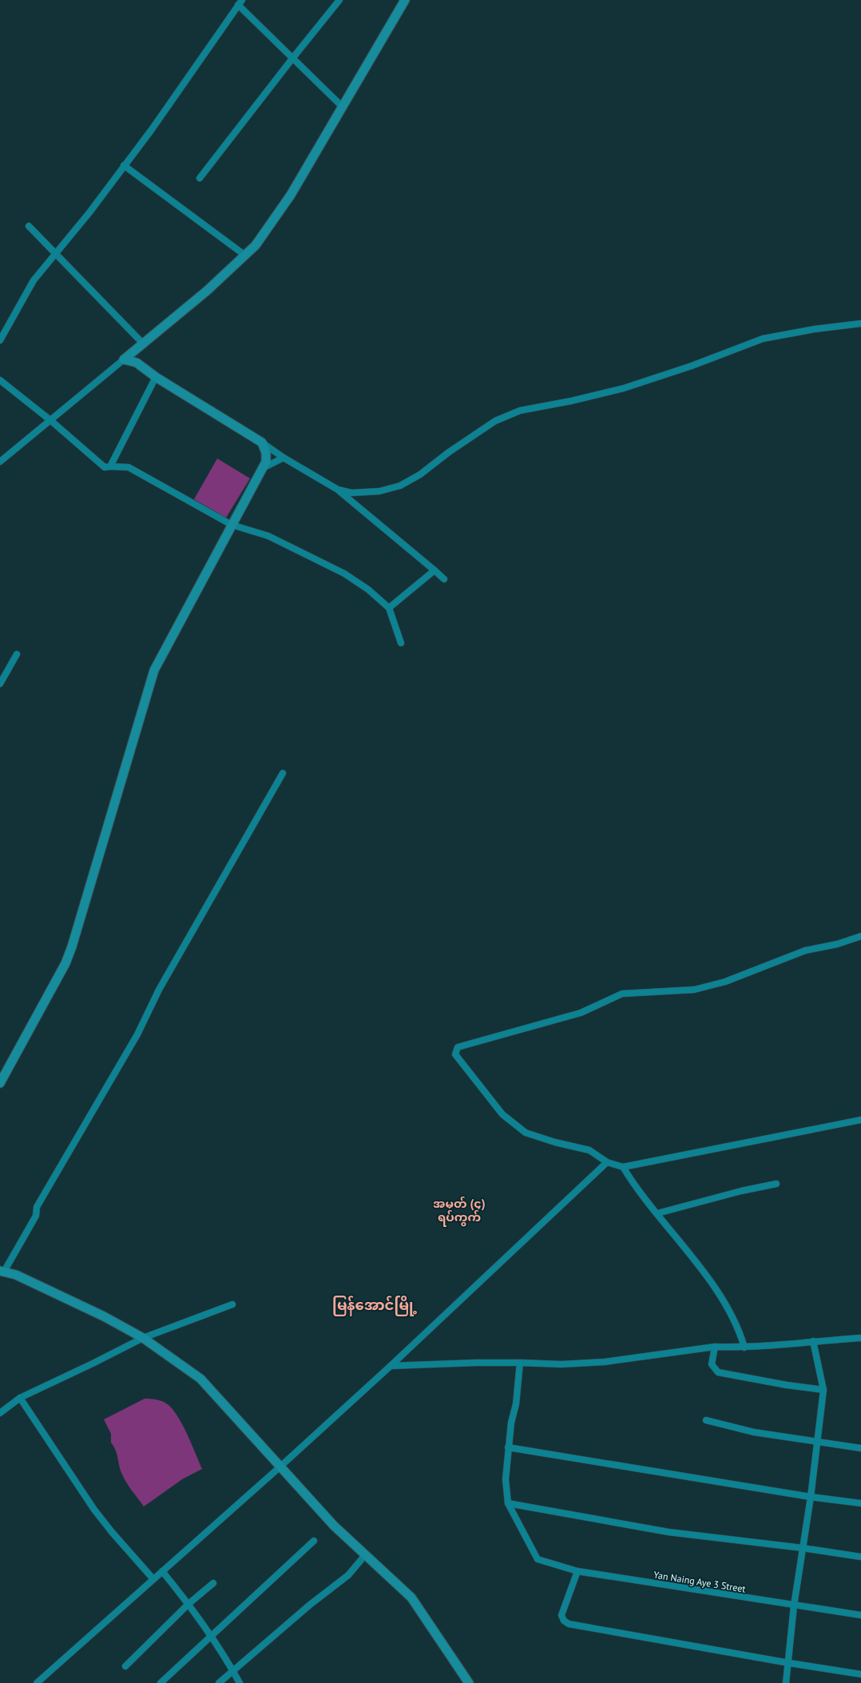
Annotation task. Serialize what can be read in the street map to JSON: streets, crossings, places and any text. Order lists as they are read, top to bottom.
{
  "streets": {
    "street": ["Yan Naing Aye 3 Street"]
  },
  "districts": ["အမှတ် (၄) ရပ်ကွက်", "မြန်အောင်မြို့"]
}
